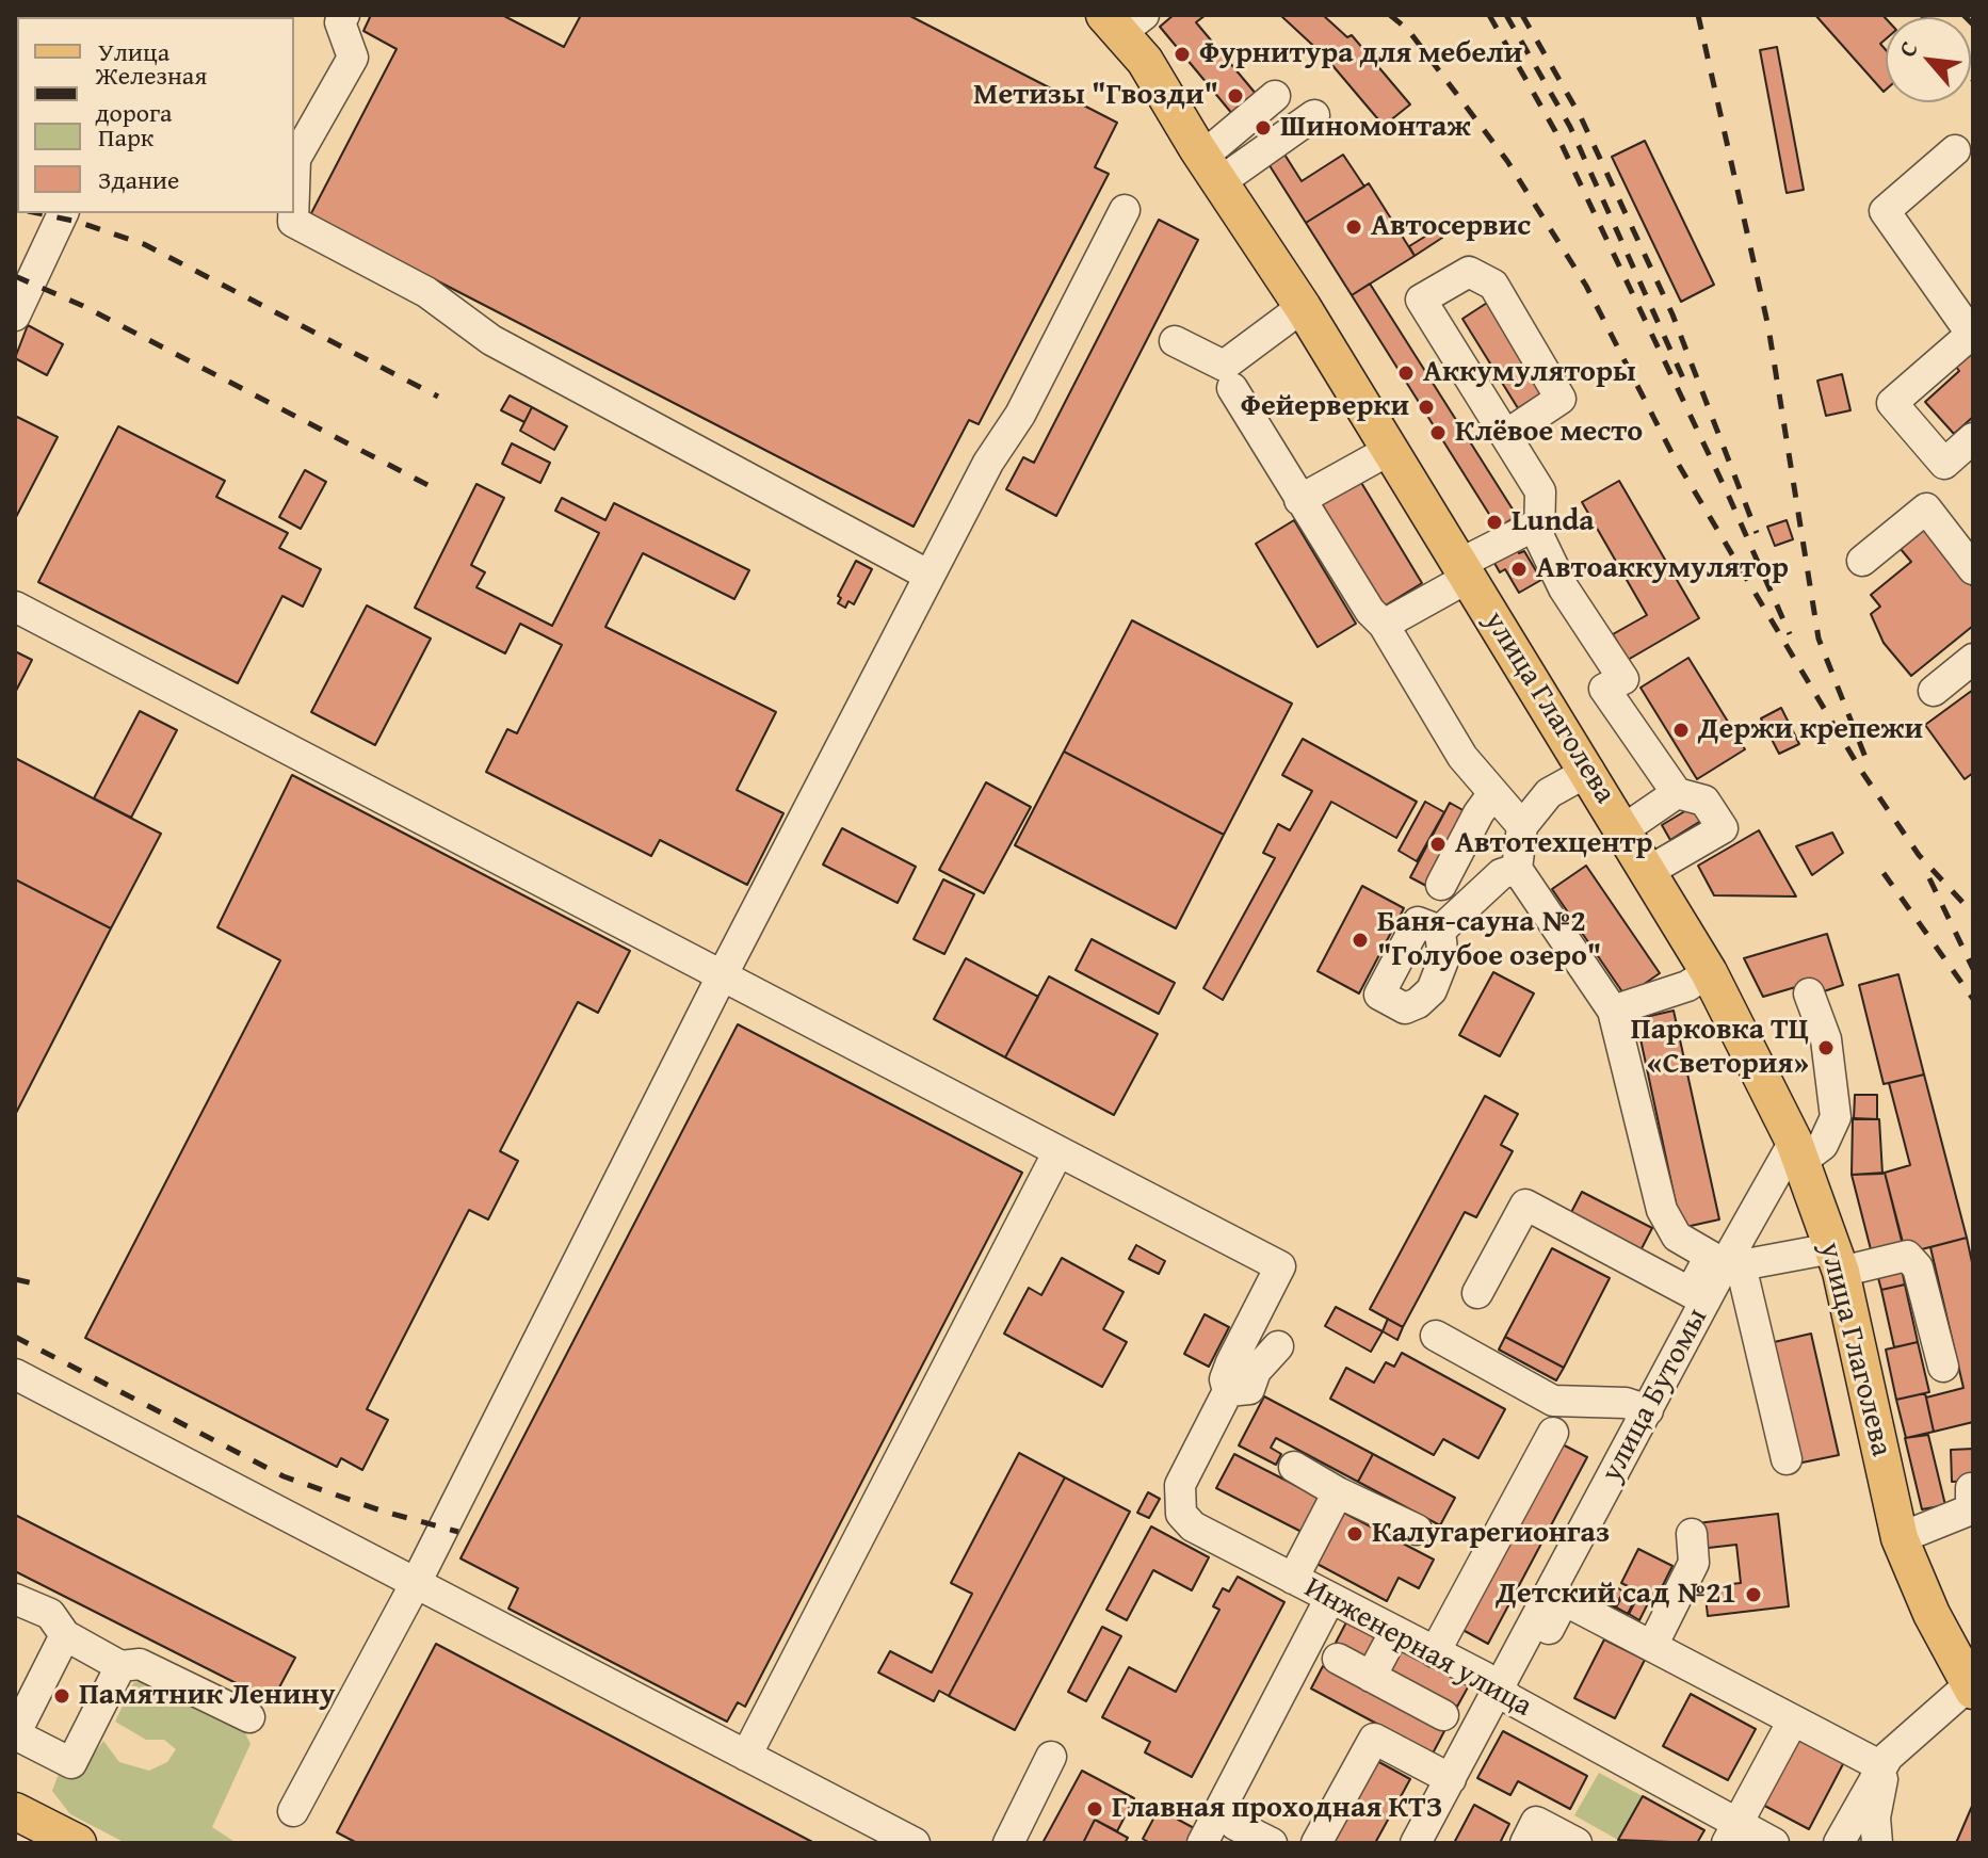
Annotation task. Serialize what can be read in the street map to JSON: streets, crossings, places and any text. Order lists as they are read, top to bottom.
{
  "streets": {
    "main road": ["улица Глаголева"],
    "street": ["улица Бутомы", "Инженерная улица"]
  },
  "crossings": [
    ["улица Глаголева", "улица Бутомы"],
    ["улица Бутомы", "Инженерная улица"]
  ],
  "places": [
    "Фурнитура для мебели",
    "Метизы \"Гвозди\"",
    "Шиномонтаж",
    "Автосервис",
    "Аккумуляторы",
    "Фейерверки",
    "Клёвое место",
    "Lunda",
    "Автоаккумулятор",
    "Держи крепежи",
    "Автотехцентр",
    "Баня-сауна №2 \"Голубое озеро\"",
    "Парковка ТЦ «Светория»",
    "Калугарегионгаз",
    "Детский сад №21",
    "Памятник Ленину",
    "Главная проходная КТЗ"
  ],
  "legend": [
    "Улица",
    "Железная дорога",
    "Парк",
    "Здание"
  ],
  "north": "top left"
}
